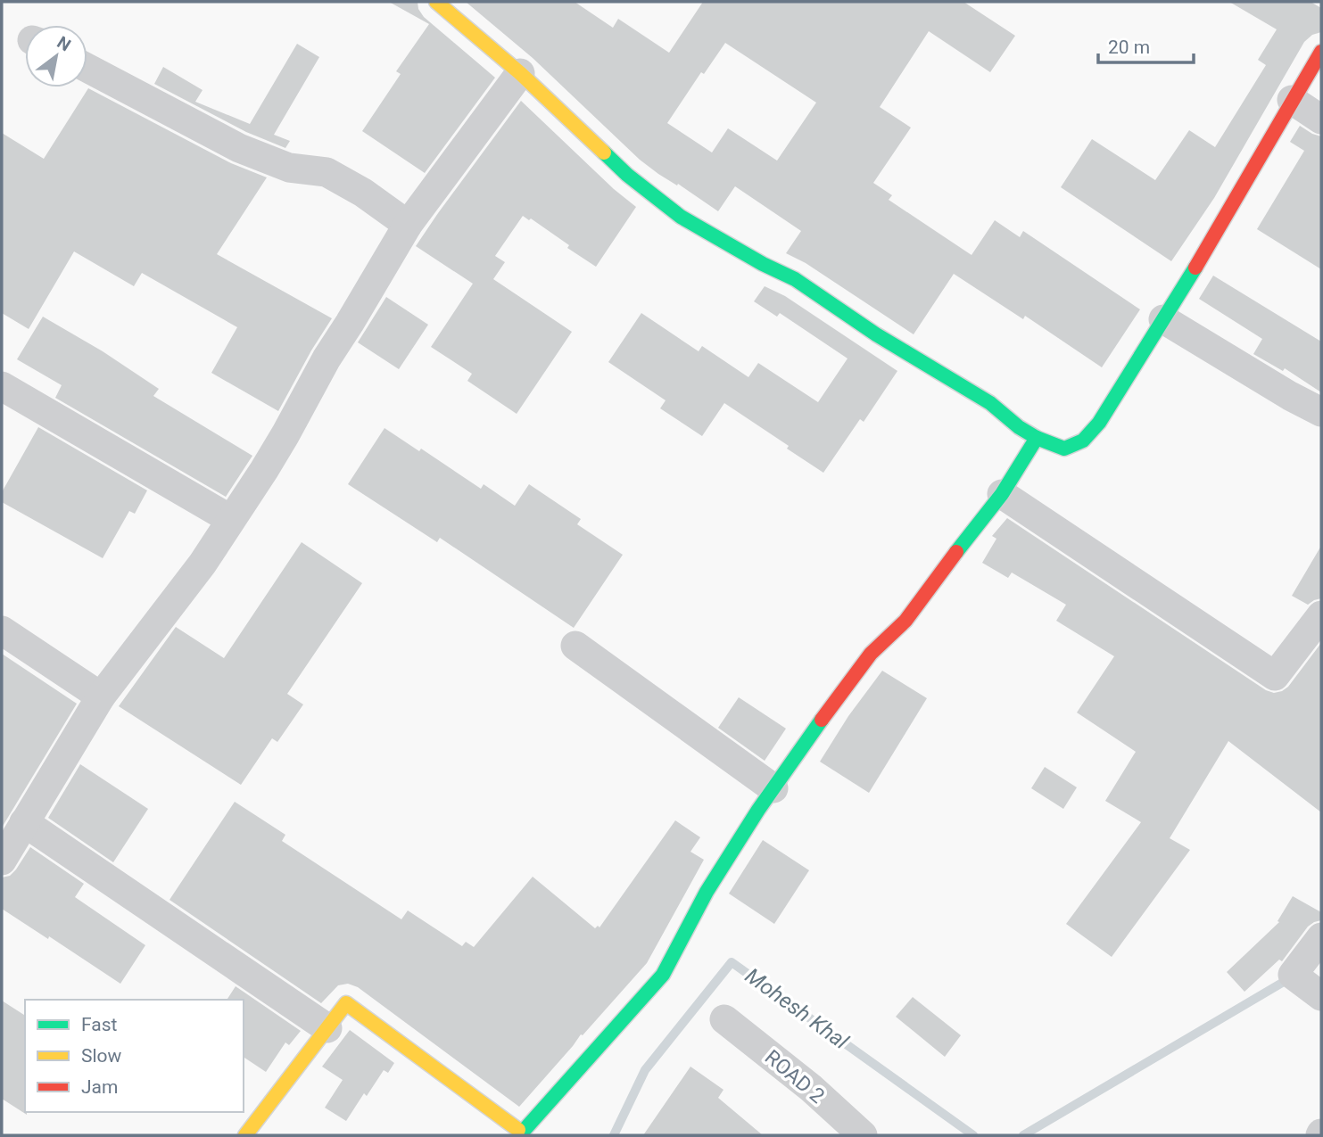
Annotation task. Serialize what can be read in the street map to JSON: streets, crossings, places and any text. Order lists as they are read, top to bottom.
{
  "streets": {
    "street": ["ROAD 2"]
  },
  "water": ["Mohesh Khal"],
  "legend": ["Fast", "Slow", "Jam"],
  "scale_bar": "20 m",
  "north": "top right"
}
